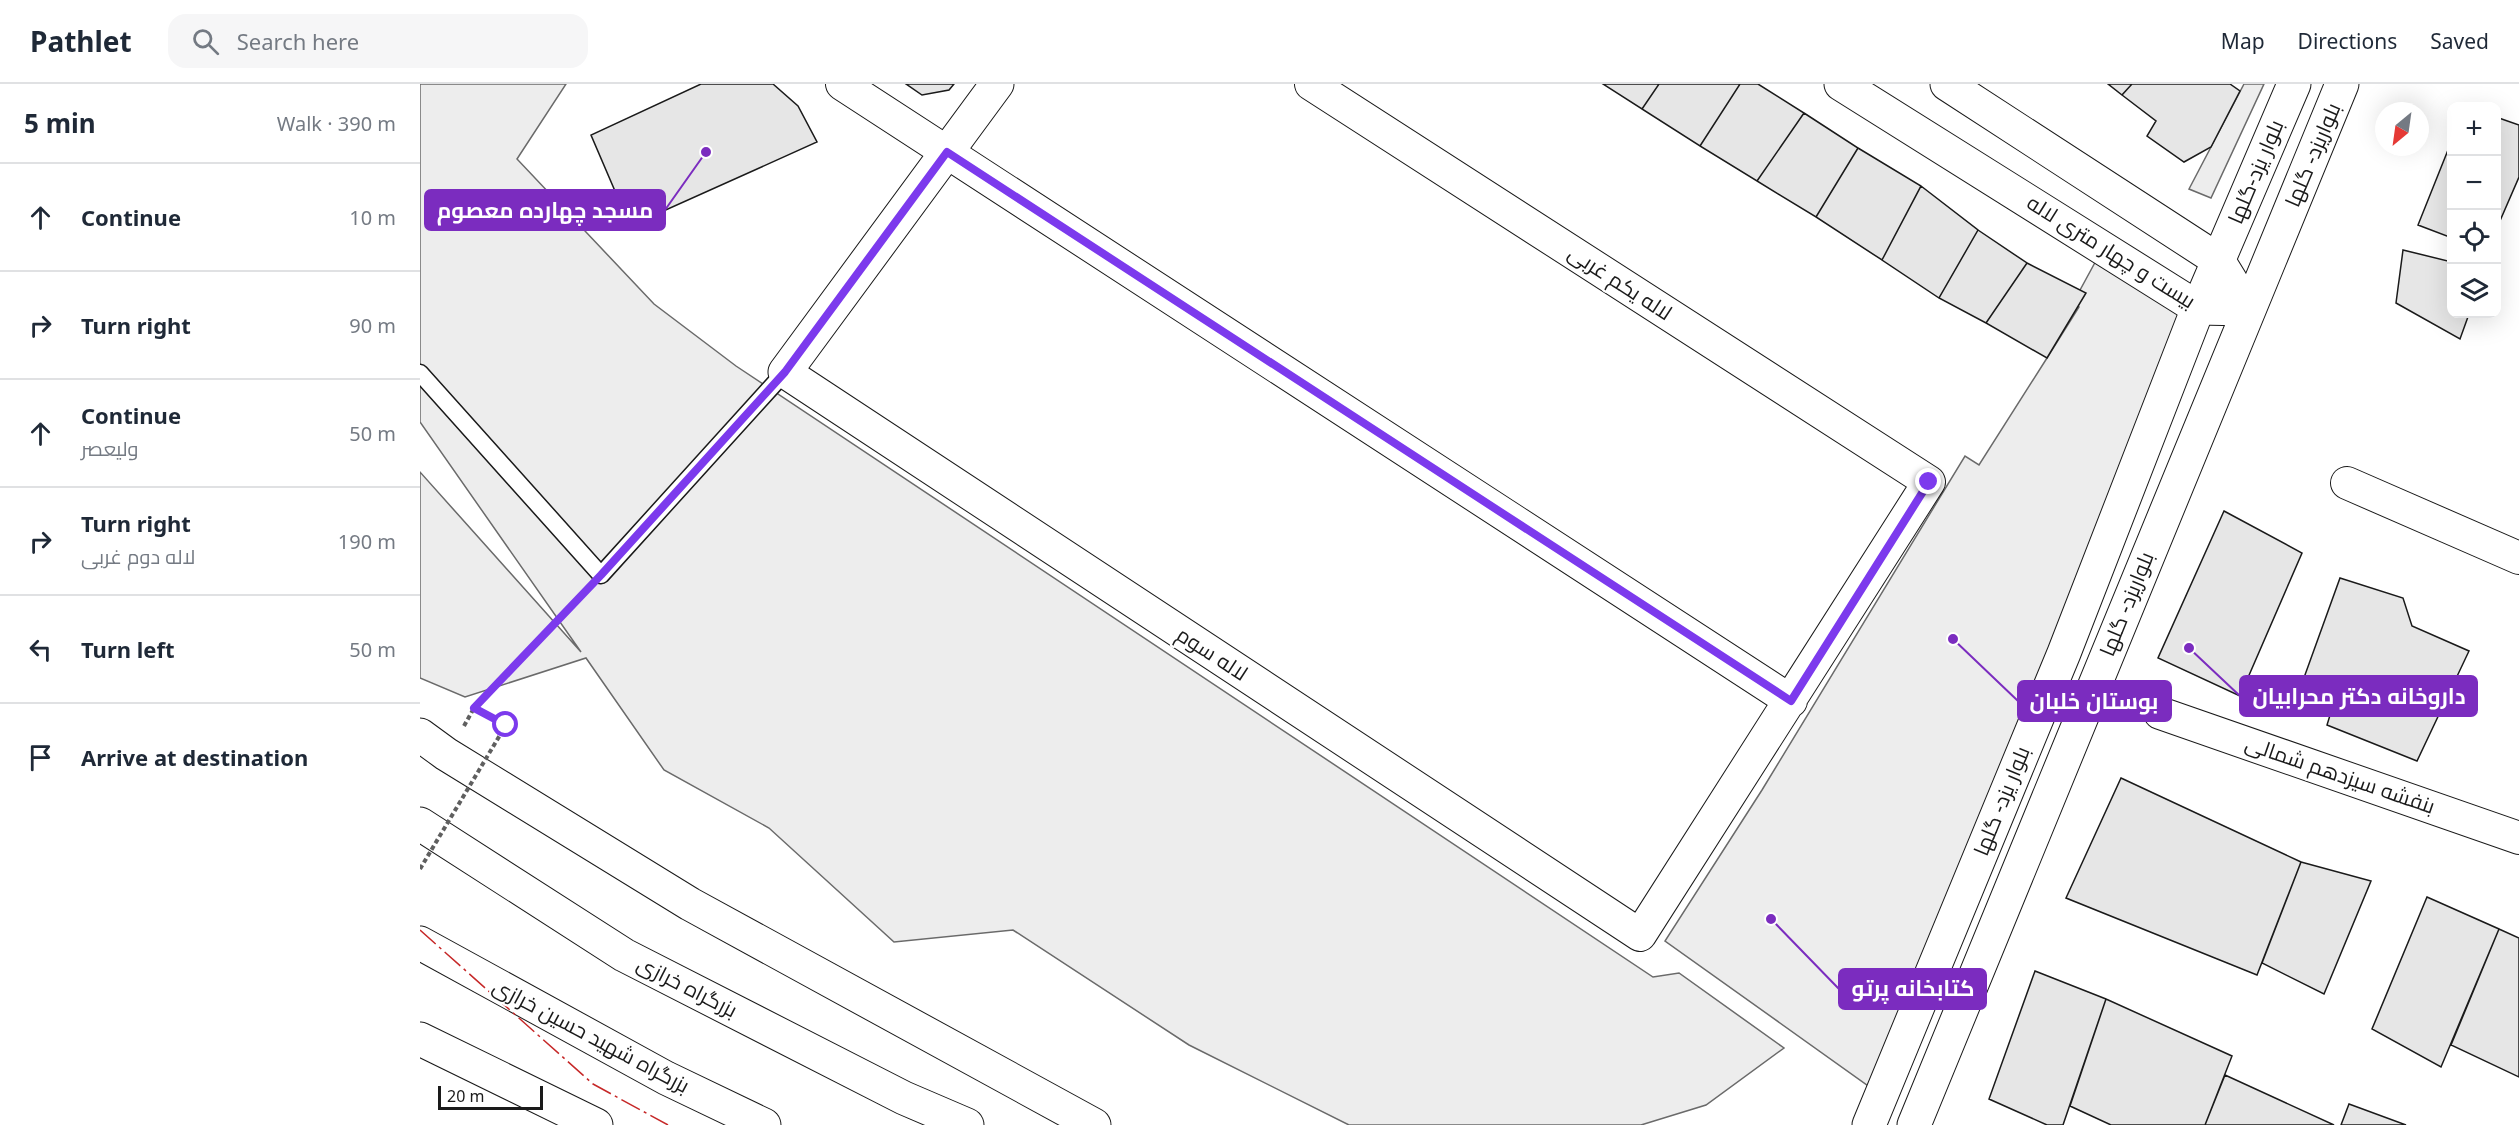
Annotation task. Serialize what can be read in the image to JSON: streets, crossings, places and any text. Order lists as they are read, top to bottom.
{
  "streets": {
    "main road": [
      "بلواریزد- گلها",
      "بلوار یزد-گلها",
      "بیست و چهار متری لاله",
      "بلوار یزد- گلها",
      "بزرگراه خرازی",
      "بزرگراه شهید حسین خرازی"
    ],
    "street": ["لاله یکم غربی", "لاله سوم", "بنفشه سیزدهم شمالی"]
  },
  "crossings": [
    ["بلواریزد- گلها", "بیست و چهار متری لاله"],
    ["بلوار یزد-گلها", "بیست و چهار متری لاله"],
    ["بلوار یزد-گلها", "بلوار یزد- گلها"],
    ["بیست و چهار متری لاله", "بلوار یزد- گلها"],
    ["لاله یکم غربی", "لاله سوم"]
  ],
  "places": [
    "مسجد چهارده معصوم",
    "بوستان خلبان",
    "داروخانه دکتر محرابیان",
    "كتابخانه پرتو"
  ],
  "scale_bar": "20 m",
  "north": "bottom left",
  "page": {
    "header": "Pathlet",
    "search": "Search here",
    "nav": ["Map", "Directions", "Saved"],
    "heading": ["5 min", "Walk · 390 m"],
    "map_buttons": ["+", "−"],
    "list": [
      ["Continue", "10 m"],
      ["Turn right", "90 m"],
      ["Continue", "ولیعصر", "50 m"],
      ["Turn right", "لاله دوم غربی", "190 m"],
      ["Turn left", "50 m"],
      "Arrive at destination"
    ],
    "scale": "20 m"
  }
}
